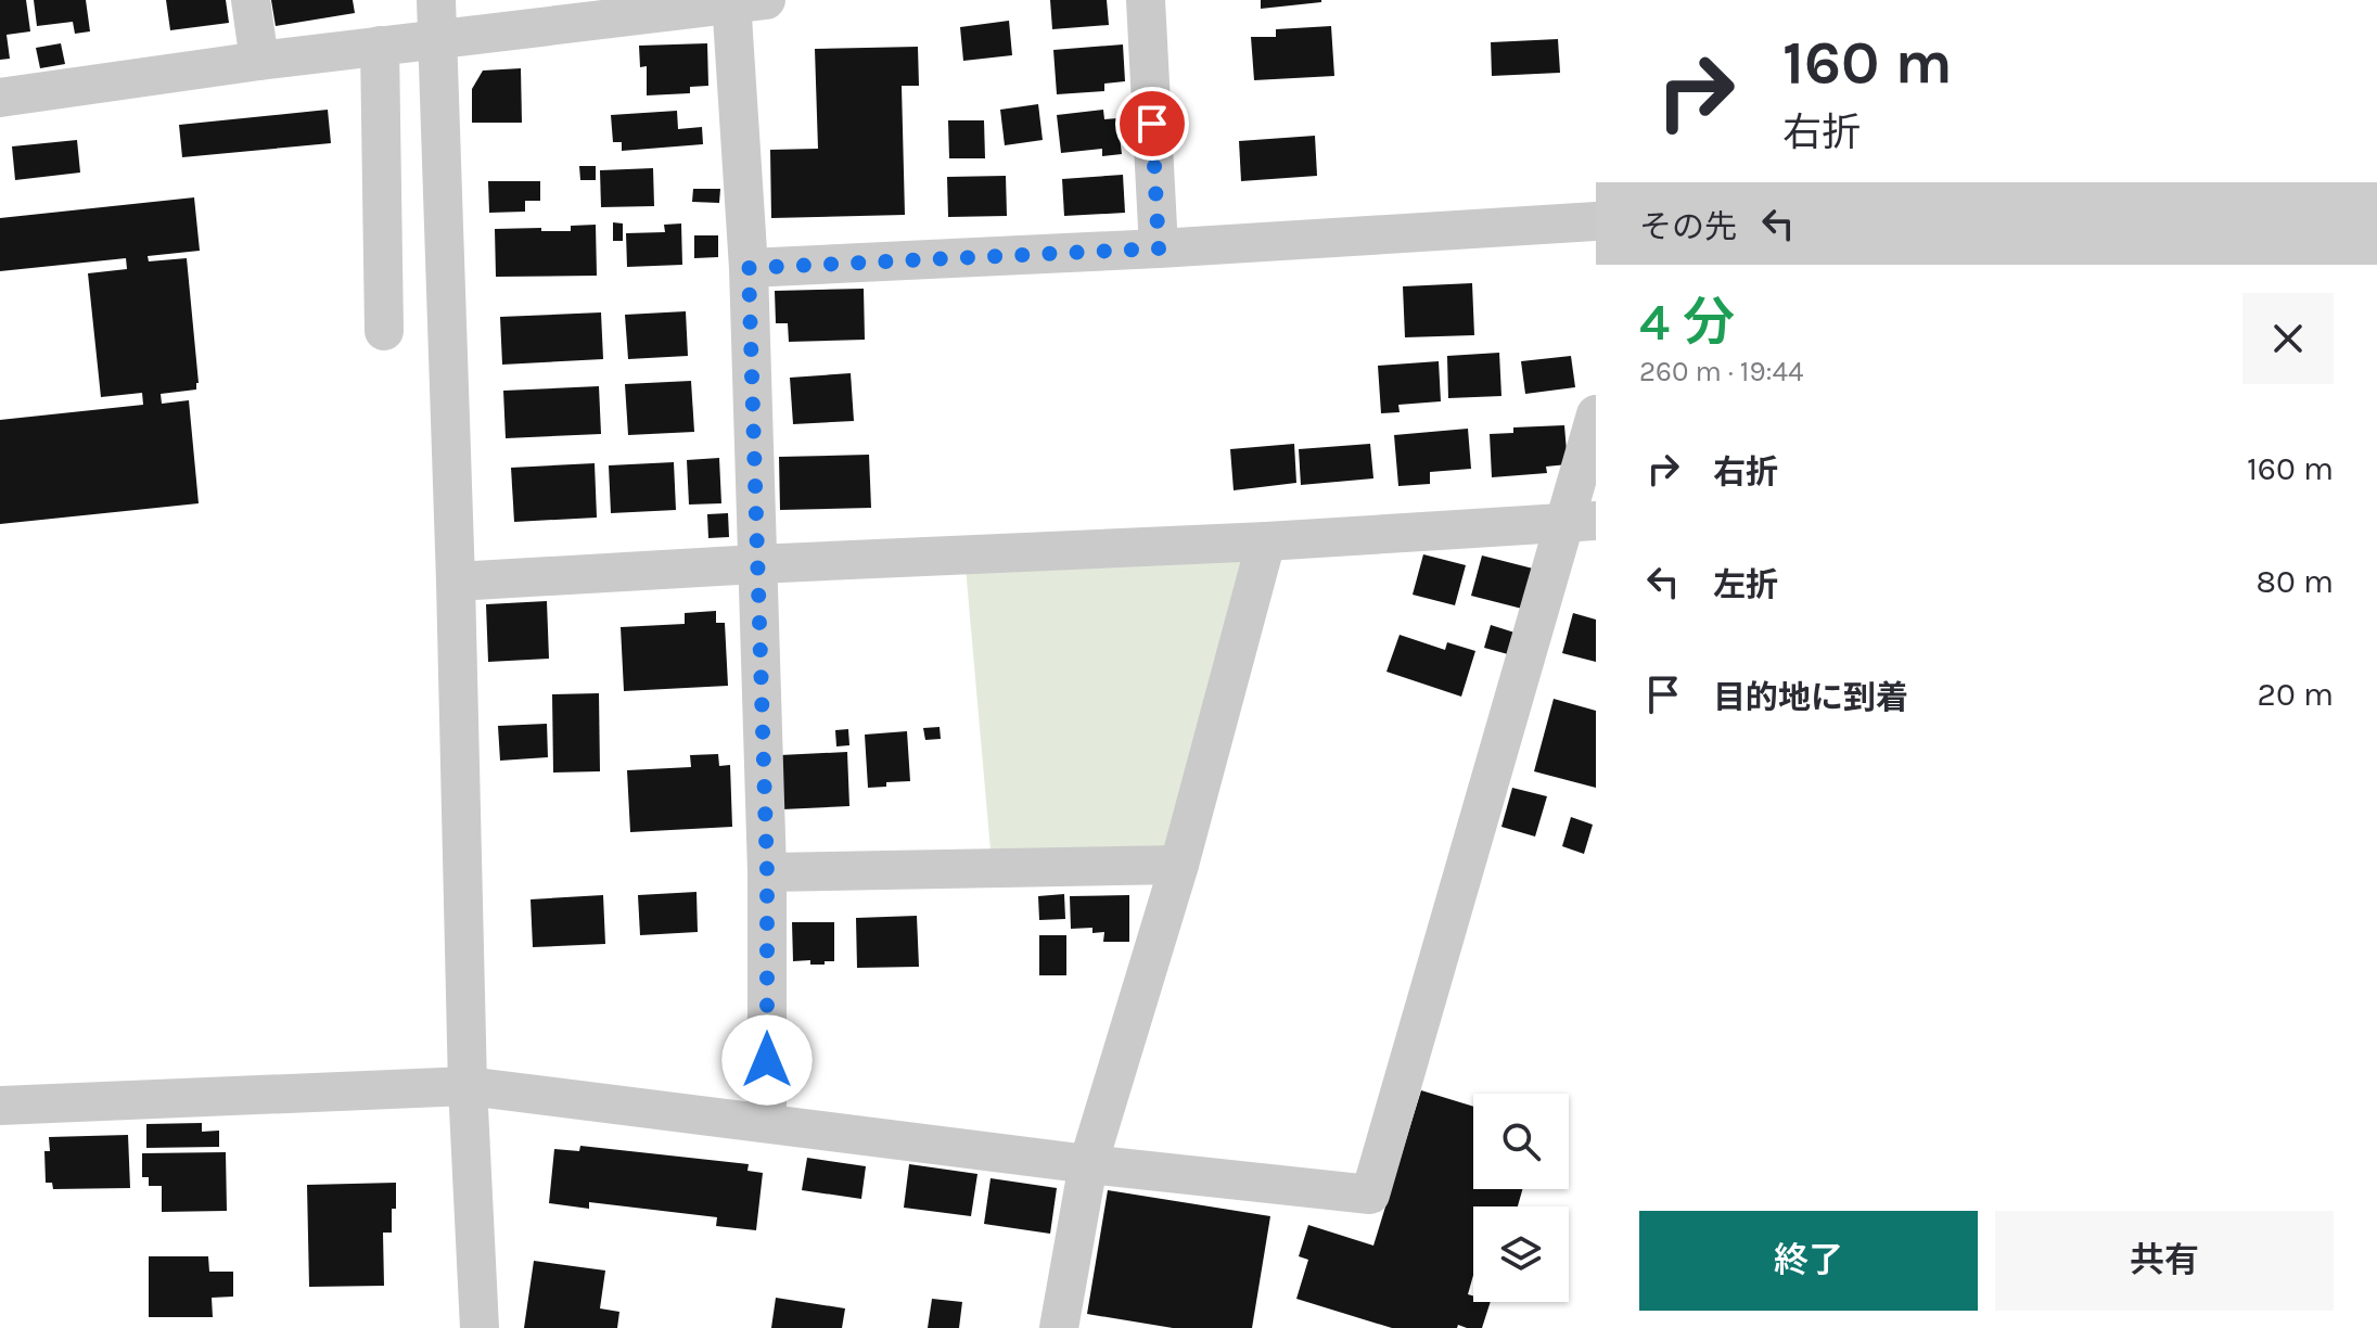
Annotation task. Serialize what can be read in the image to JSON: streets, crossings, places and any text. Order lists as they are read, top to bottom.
{
  "page": {
    "turn": ["160 m", "右折"],
    "then": "その先",
    "heading": ["4 分", "260 m · 19:44"],
    "list": [
      {
        "name": "右折",
        "value": "160 m"
      },
      {
        "name": "左折",
        "value": "80 m"
      },
      {
        "name": "目的地に到着",
        "value": "20 m"
      }
    ],
    "buttons": ["終了", "共有"]
  }
}
